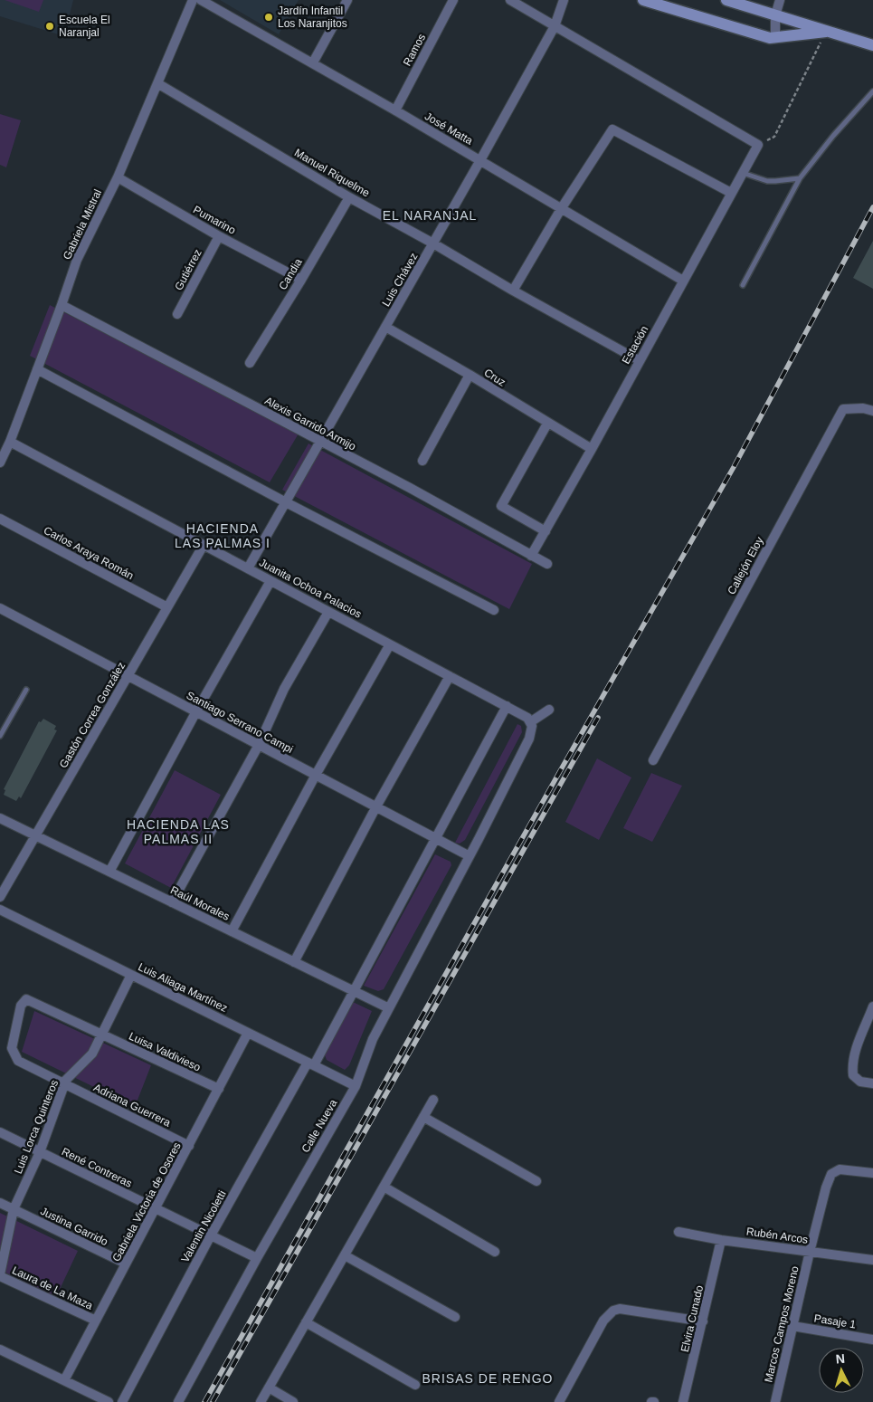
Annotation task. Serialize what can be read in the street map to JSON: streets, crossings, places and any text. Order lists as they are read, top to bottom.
{
  "streets": {
    "street": [
      "Ramos",
      "José Matta",
      "Manuel Riquelme",
      "Pumarino",
      "Gabriela Mistral",
      "Gutiérrez",
      "Candia",
      "Luis Chávez",
      "Estación",
      "Cruz",
      "Alexis Garrido Armijo",
      "Carlos Araya Román",
      "Callejón Eloy",
      "Juanita Ochoa Palacios",
      "Gastón Correa González",
      "Santiago Serrano Campi",
      "Raúl Morales",
      "Luis Aliaga Martínez",
      "Luisa Valdivieso",
      "Adriana Guerrera",
      "Calle Nueva",
      "Luis Lorca Quinteros",
      "René Contreras",
      "Gabriela Victoria de Osores",
      "Justina Garrido",
      "Valentin Nicoletti",
      "Rubén Arcos",
      "Laura de La Maza",
      "Elvira Cunado",
      "Pasaje 1",
      "Marcos Campos Moreno"
    ]
  },
  "crossings": [
    ["Ramos", "José Matta"],
    ["José Matta", "Luis Chávez"],
    ["José Matta", "Estación"],
    ["Manuel Riquelme", "Gabriela Mistral"],
    ["Manuel Riquelme", "Candia"],
    ["Manuel Riquelme", "Luis Chávez"],
    ["Manuel Riquelme", "Estación"],
    ["Pumarino", "Gabriela Mistral"],
    ["Pumarino", "Gutiérrez"],
    ["Pumarino", "Candia"],
    ["Gabriela Mistral", "Alexis Garrido Armijo"],
    ["Gabriela Mistral", "Juanita Ochoa Palacios"],
    ["Luis Chávez", "Cruz"],
    ["Luis Chávez", "Alexis Garrido Armijo"],
    ["Luis Chávez", "Juanita Ochoa Palacios"],
    ["Estación", "Cruz"],
    ["Estación", "Alexis Garrido Armijo"],
    ["Carlos Araya Román", "Gastón Correa González"],
    ["Juanita Ochoa Palacios", "Gastón Correa González"],
    ["Juanita Ochoa Palacios", "Calle Nueva"],
    ["Juanita Ochoa Palacios", "Valentin Nicoletti"],
    ["Gastón Correa González", "Santiago Serrano Campi"],
    ["Gastón Correa González", "Raúl Morales"],
    ["Santiago Serrano Campi", "Calle Nueva"],
    ["Santiago Serrano Campi", "Valentin Nicoletti"],
    ["Raúl Morales", "Calle Nueva"],
    ["Raúl Morales", "Valentin Nicoletti"],
    ["Luis Aliaga Martínez", "Calle Nueva"],
    ["Luis Aliaga Martínez", "Luis Lorca Quinteros"],
    ["Luis Aliaga Martínez", "Gabriela Victoria de Osores"],
    ["Luis Aliaga Martínez", "Valentin Nicoletti"],
    ["Luisa Valdivieso", "Adriana Guerrera"],
    ["Luisa Valdivieso", "Luis Lorca Quinteros"],
    ["Luisa Valdivieso", "Gabriela Victoria de Osores"],
    ["Adriana Guerrera", "Luis Lorca Quinteros"],
    ["Adriana Guerrera", "Gabriela Victoria de Osores"],
    ["Calle Nueva", "René Contreras"],
    ["Luis Lorca Quinteros", "René Contreras"],
    ["Luis Lorca Quinteros", "Justina Garrido"],
    ["Luis Lorca Quinteros", "Laura de La Maza"],
    ["René Contreras", "Gabriela Victoria de Osores"],
    ["René Contreras", "Valentin Nicoletti"],
    ["Gabriela Victoria de Osores", "Justina Garrido"],
    ["Gabriela Victoria de Osores", "Laura de La Maza"],
    ["Rubén Arcos", "Elvira Cunado"],
    ["Rubén Arcos", "Marcos Campos Moreno"],
    ["Pasaje 1", "Marcos Campos Moreno"]
  ],
  "districts": [
    "EL NARANJAL",
    "HACIENDA LAS PALMAS I",
    "HACIENDA LAS PALMAS II",
    "BRISAS DE RENGO"
  ],
  "places": ["Jardín Infantil Los Naranjitos", "Escuela El Naranjal"],
  "north": "top"
}
